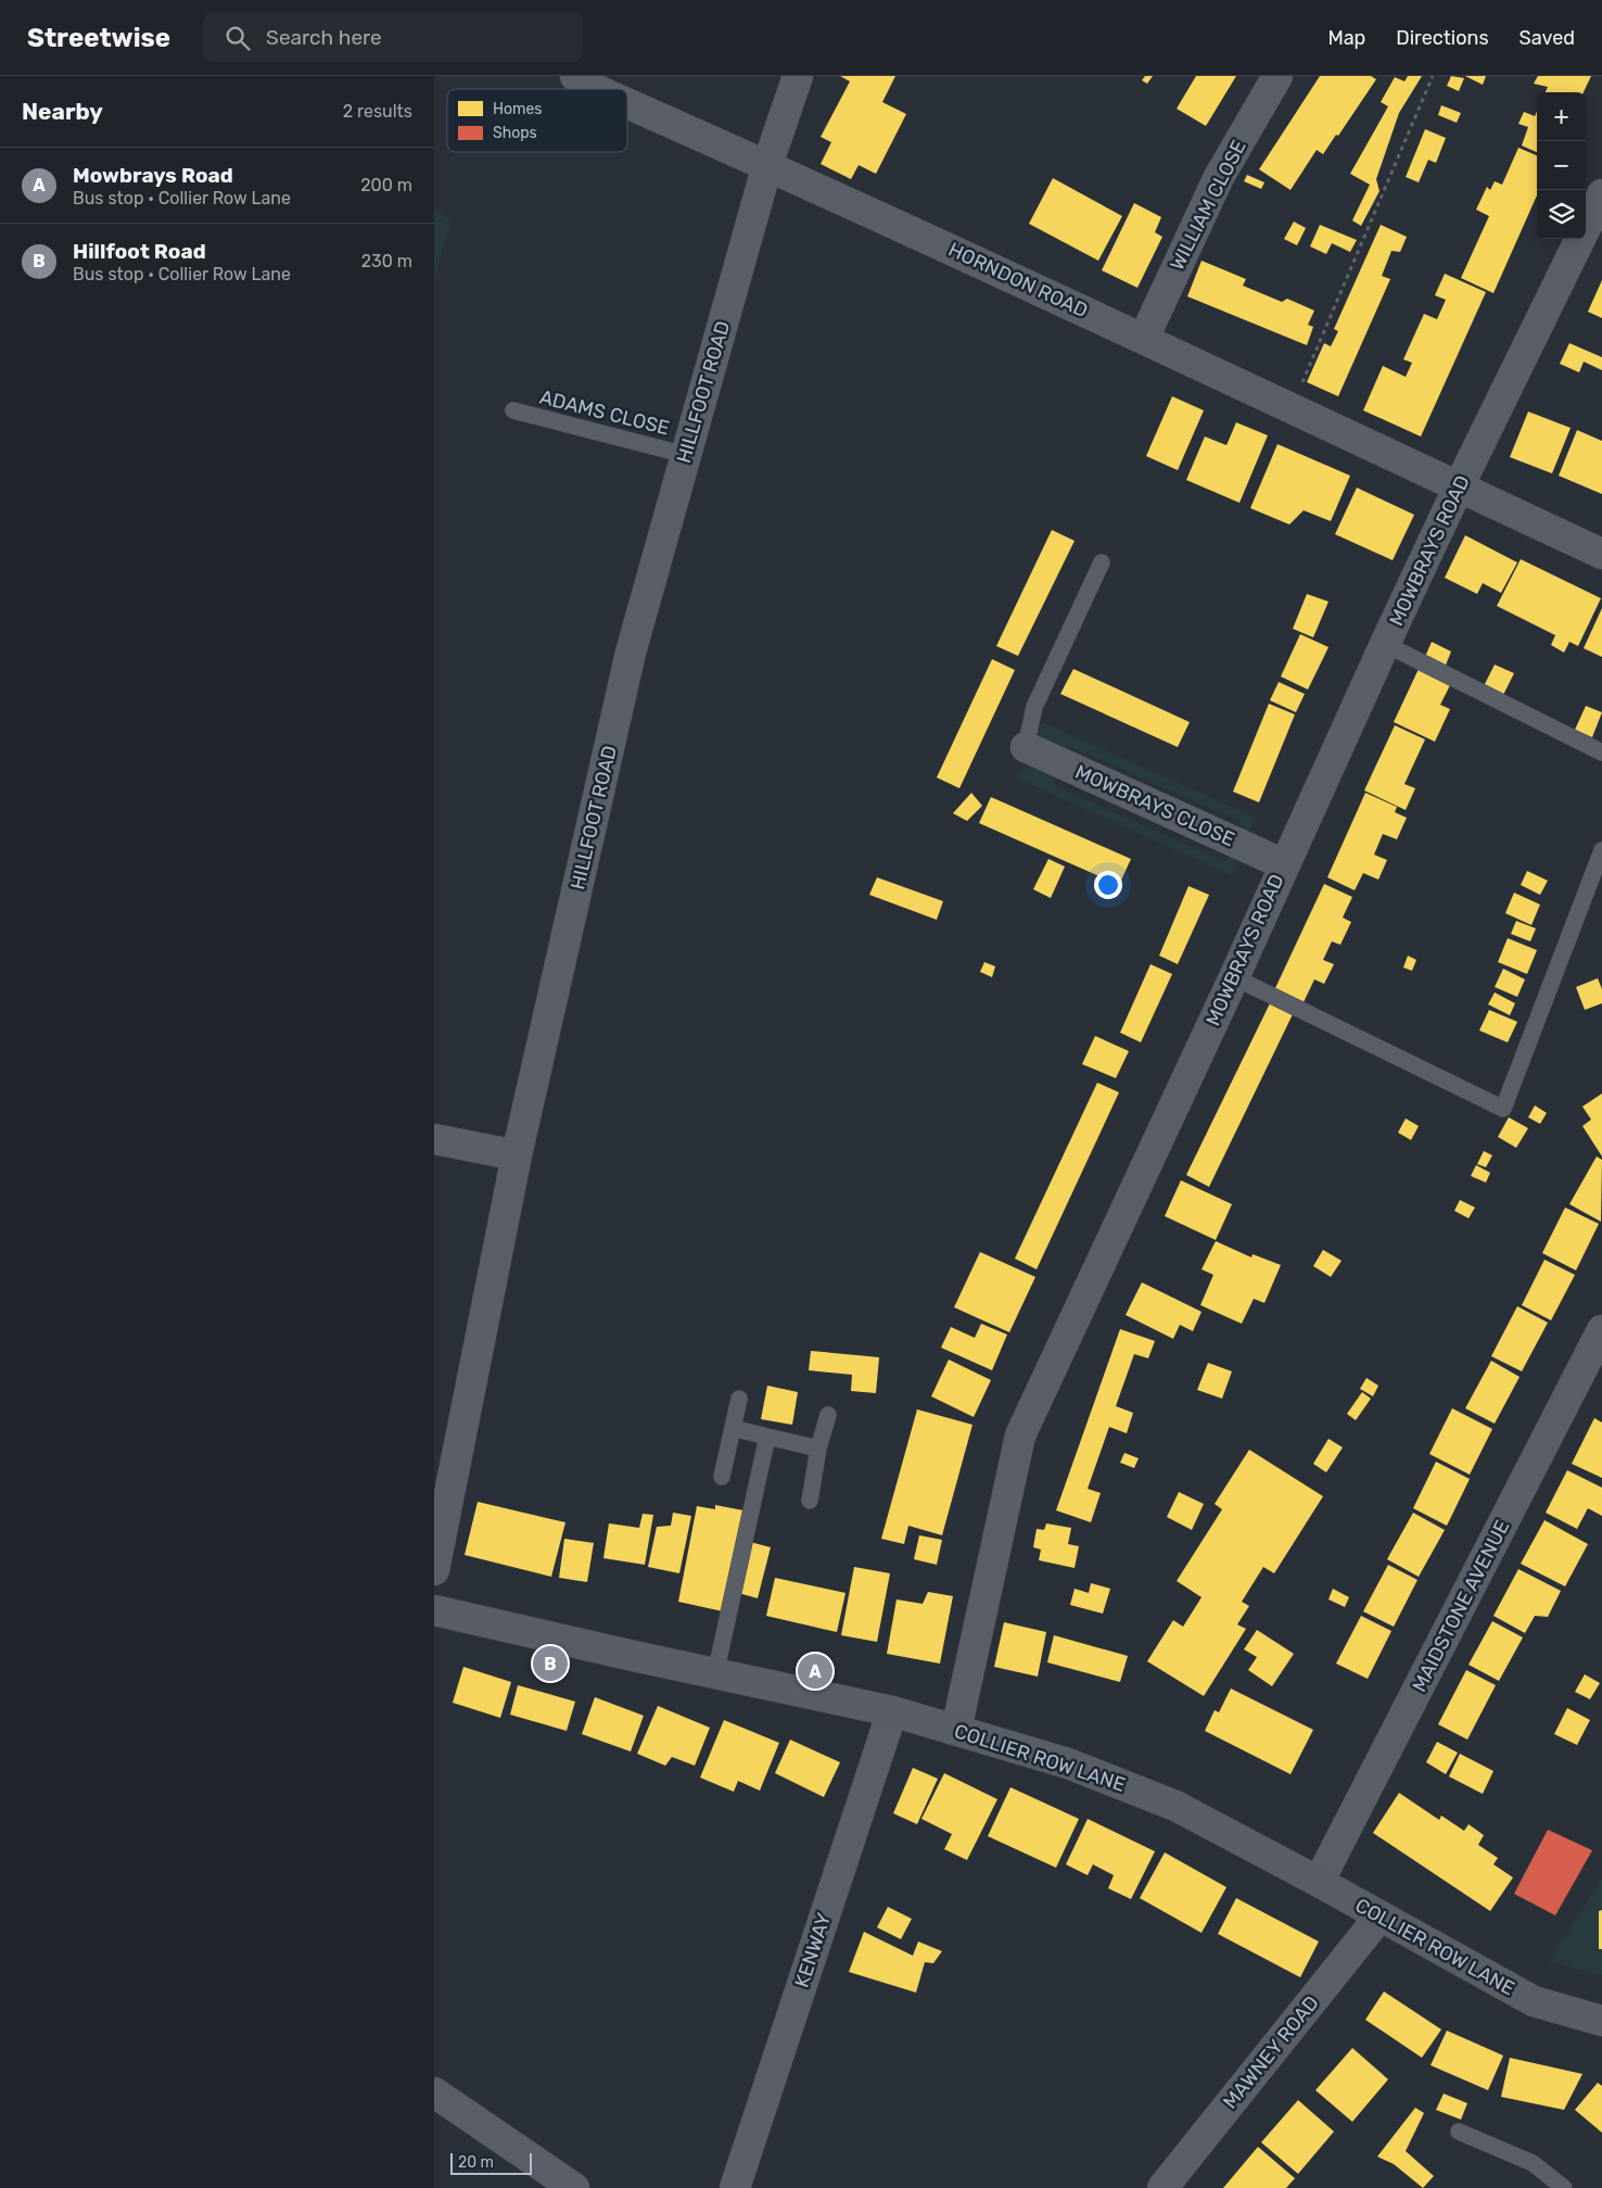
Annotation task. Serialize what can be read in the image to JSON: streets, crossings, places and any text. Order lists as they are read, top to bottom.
{
  "streets": {
    "main road": ["COLLIER ROW LANE"],
    "street": [
      "WILLIAM CLOSE",
      "HORNDON ROAD",
      "HILLFOOT ROAD",
      "MOWBRAYS ROAD",
      "MOWBRAYS CLOSE",
      "MAIDSTONE AVENUE",
      "KENWAY",
      "MAWNEY ROAD"
    ],
    "lane": ["ADAMS CLOSE"]
  },
  "crossings": [
    ["WILLIAM CLOSE", "HORNDON ROAD"],
    ["HORNDON ROAD", "HILLFOOT ROAD"],
    ["HORNDON ROAD", "MOWBRAYS ROAD"],
    ["HILLFOOT ROAD", "ADAMS CLOSE"],
    ["MOWBRAYS ROAD", "MOWBRAYS CLOSE"],
    ["MOWBRAYS ROAD", "COLLIER ROW LANE"],
    ["MAIDSTONE AVENUE", "COLLIER ROW LANE"],
    ["COLLIER ROW LANE", "KENWAY"],
    ["COLLIER ROW LANE", "MAWNEY ROAD"]
  ],
  "legend": ["Homes", "Shops"],
  "scale_bar": "20 m",
  "page": {
    "header": "Streetwise",
    "search": "Search here",
    "nav": ["Map", "Directions", "Saved"],
    "heading": ["Nearby", "2 results"],
    "map_buttons": ["+", "−"],
    "list": [
      {
        "mark": "A",
        "name": "Mowbrays Road",
        "note": "Bus stop · Collier Row Lane",
        "value": "200 m"
      },
      {
        "mark": "B",
        "name": "Hillfoot Road",
        "note": "Bus stop · Collier Row Lane",
        "value": "230 m"
      }
    ],
    "pins": ["B", "A"],
    "scale": "20 m"
  }
}
